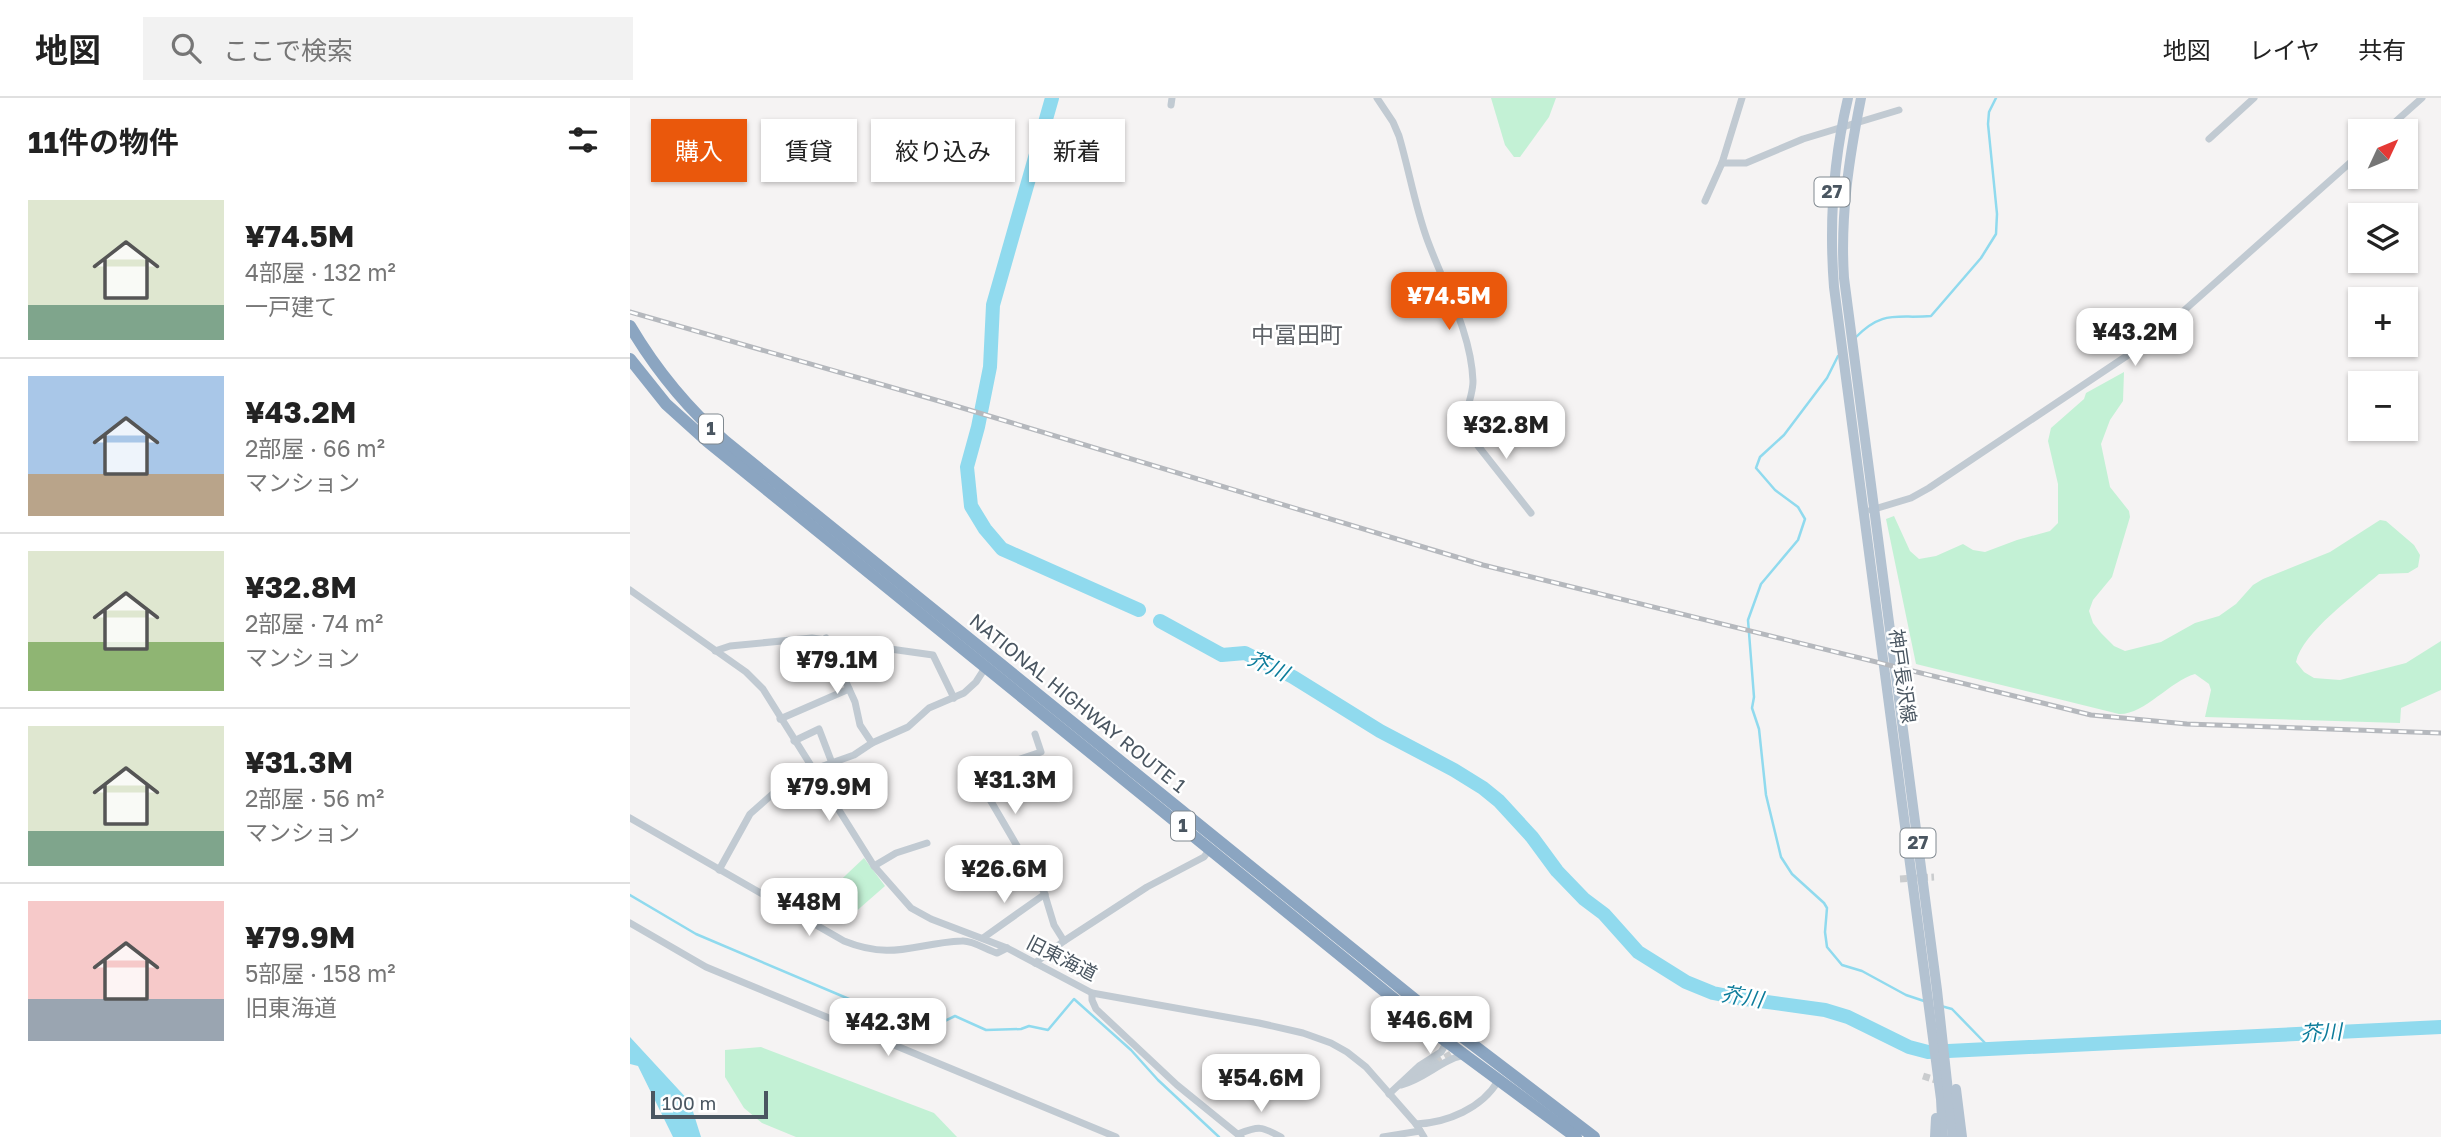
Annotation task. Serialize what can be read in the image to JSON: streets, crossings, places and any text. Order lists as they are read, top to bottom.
{
  "streets": {
    "highway": ["1", "NATIONAL HIGHWAY ROUTE 1"],
    "main road": ["27", "神戸長沢線"],
    "street": ["旧東海道"]
  },
  "crossings": [
    ["27", "神戸長沢線"]
  ],
  "districts": ["中冨田町"],
  "water": ["芥川"],
  "scale_bar": "100 m",
  "north": "top right",
  "page": {
    "header": "地図",
    "search": "ここで検索",
    "nav": ["地図", "レイヤ", "共有"],
    "heading": "11件の物件",
    "map_buttons": ["+", "−"],
    "chip": [
      "購入",
      "賃貸",
      "絞り込み",
      "新着"
    ],
    "list": [
      {
        "name": "¥74.5M",
        "note": "4部屋 · 132 m² · 一戸建て"
      },
      {
        "name": "¥43.2M",
        "note": "2部屋 · 66 m² · マンション"
      },
      {
        "name": "¥32.8M",
        "note": "2部屋 · 74 m² · マンション"
      },
      {
        "name": "¥31.3M",
        "note": "2部屋 · 56 m² · マンション"
      },
      {
        "name": "¥79.9M",
        "note": "5部屋 · 158 m² · 旧東海道"
      }
    ],
    "price": [
      "¥74.5M",
      "¥43.2M",
      "¥32.8M",
      "¥79.1M",
      "¥31.3M",
      "¥79.9M",
      "¥26.6M",
      "¥48M",
      "¥46.6M",
      "¥42.3M",
      "¥54.6M"
    ],
    "scale": "100 m"
  }
}
